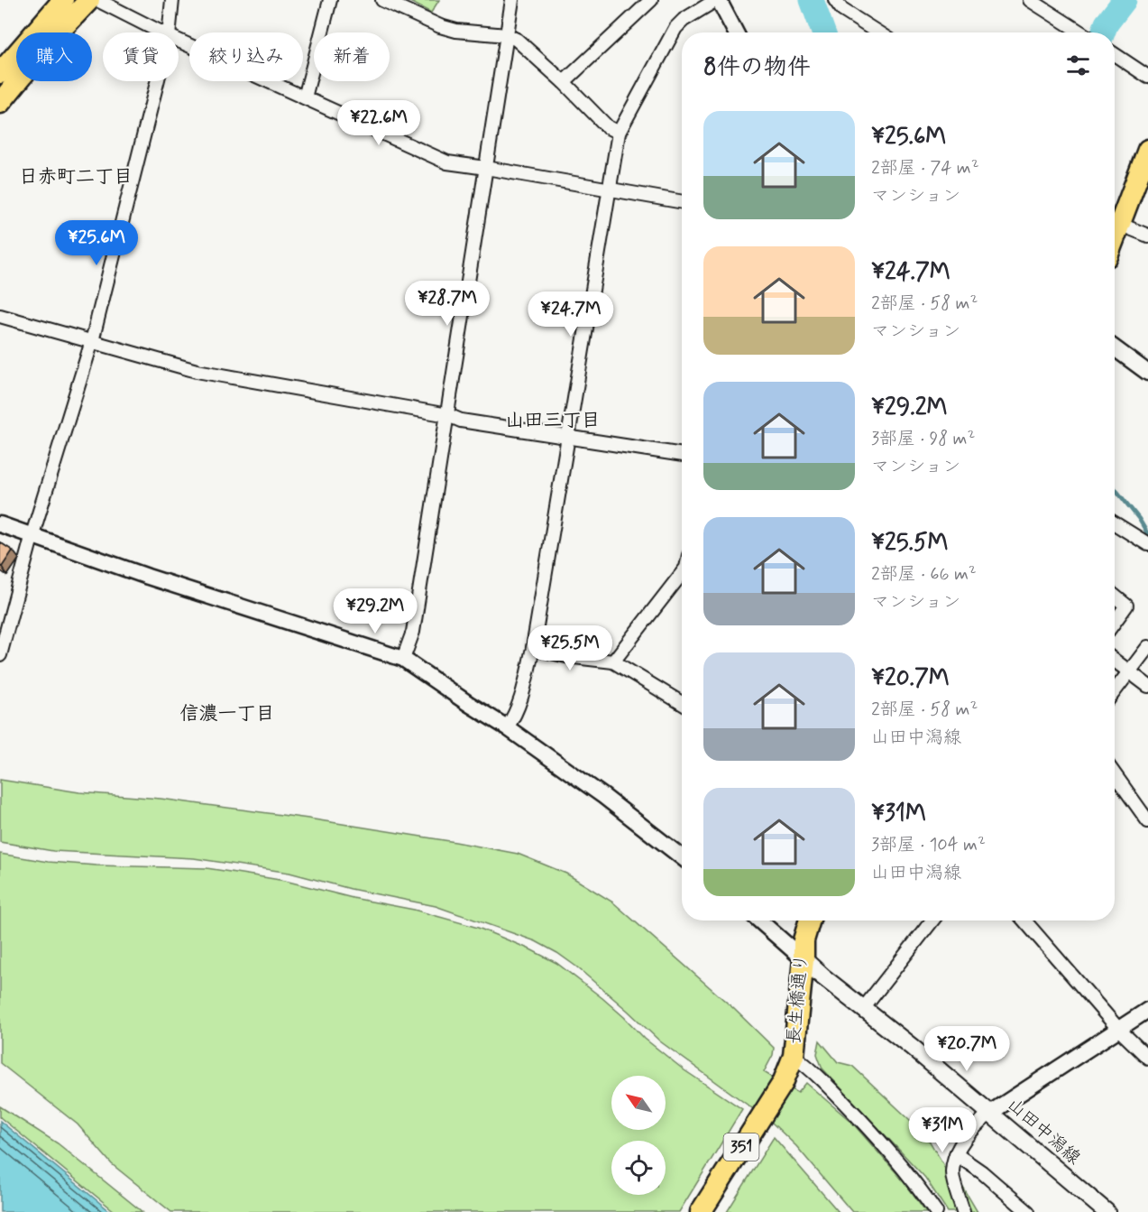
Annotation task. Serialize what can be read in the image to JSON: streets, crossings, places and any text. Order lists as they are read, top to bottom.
{
  "streets": {
    "highway": ["長生橋通り", "351"],
    "main road": ["山田中潟線"]
  },
  "crossings": [
    ["長生橋通り", "山田中潟線"]
  ],
  "districts": ["日赤町二丁目", "山田三丁目", "信濃一丁目"],
  "north": "top left",
  "page": {
    "chip": [
      "購入",
      "賃貸",
      "絞り込み",
      "新着"
    ],
    "heading": "8件の物件",
    "list": [
      {
        "name": "¥25.6M",
        "note": "2部屋 · 74 m² · マンション"
      },
      {
        "name": "¥24.7M",
        "note": "2部屋 · 58 m² · マンション"
      },
      {
        "name": "¥29.2M",
        "note": "3部屋 · 98 m² · マンション"
      },
      {
        "name": "¥25.5M",
        "note": "2部屋 · 66 m² · マンション"
      },
      {
        "name": "¥20.7M",
        "note": "2部屋 · 58 m² · 山田中潟線"
      },
      {
        "name": "¥31M",
        "note": "3部屋 · 104 m² · 山田中潟線"
      }
    ],
    "price": [
      "¥22.6M",
      "¥25.6M",
      "¥28.7M",
      "¥24.7M",
      "¥29.2M",
      "¥25.5M",
      "¥20.7M",
      "¥31M"
    ]
  }
}
